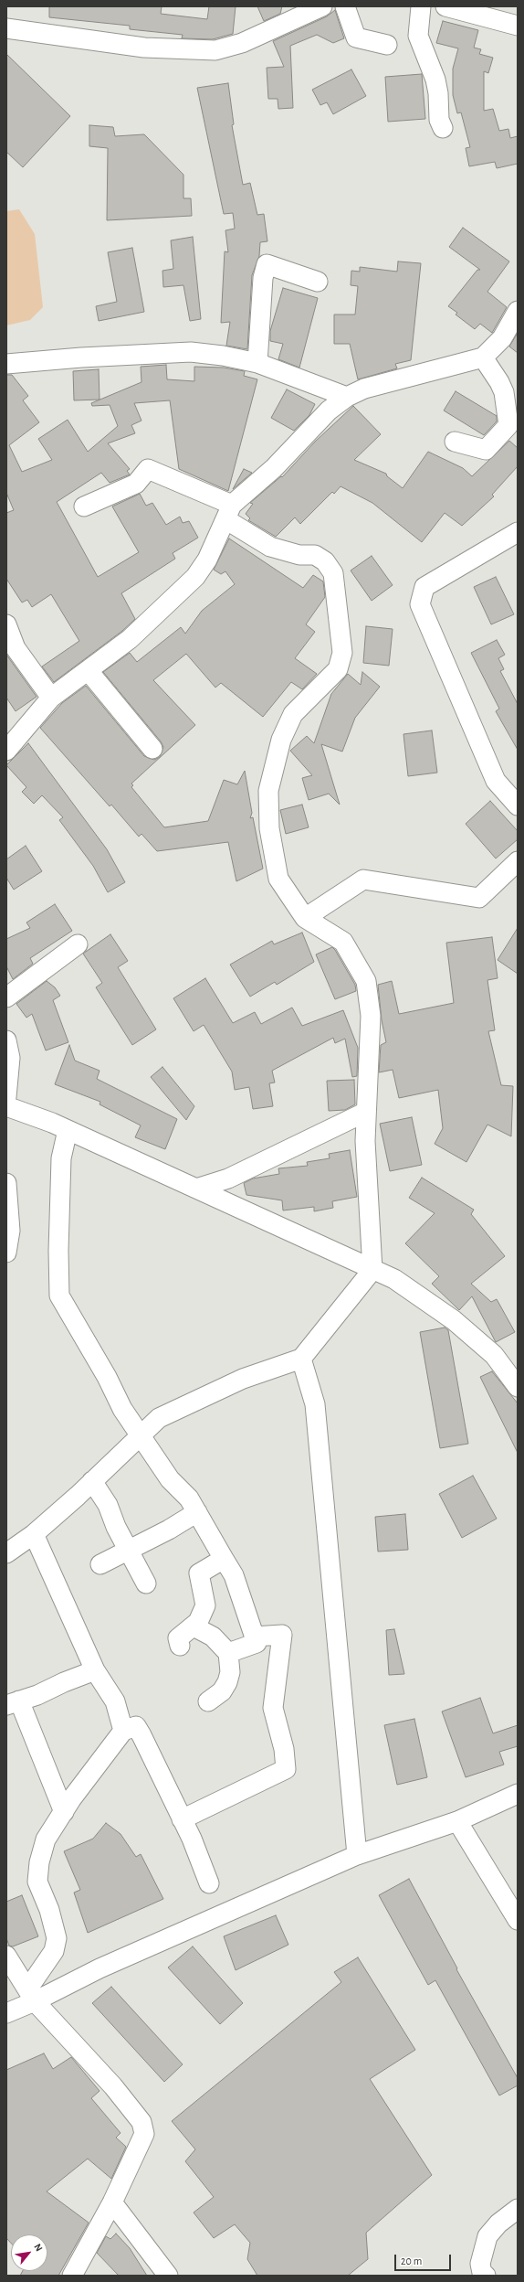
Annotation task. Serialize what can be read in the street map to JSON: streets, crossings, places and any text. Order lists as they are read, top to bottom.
{
  "scale_bar": "20 m",
  "north": "top right"
}
